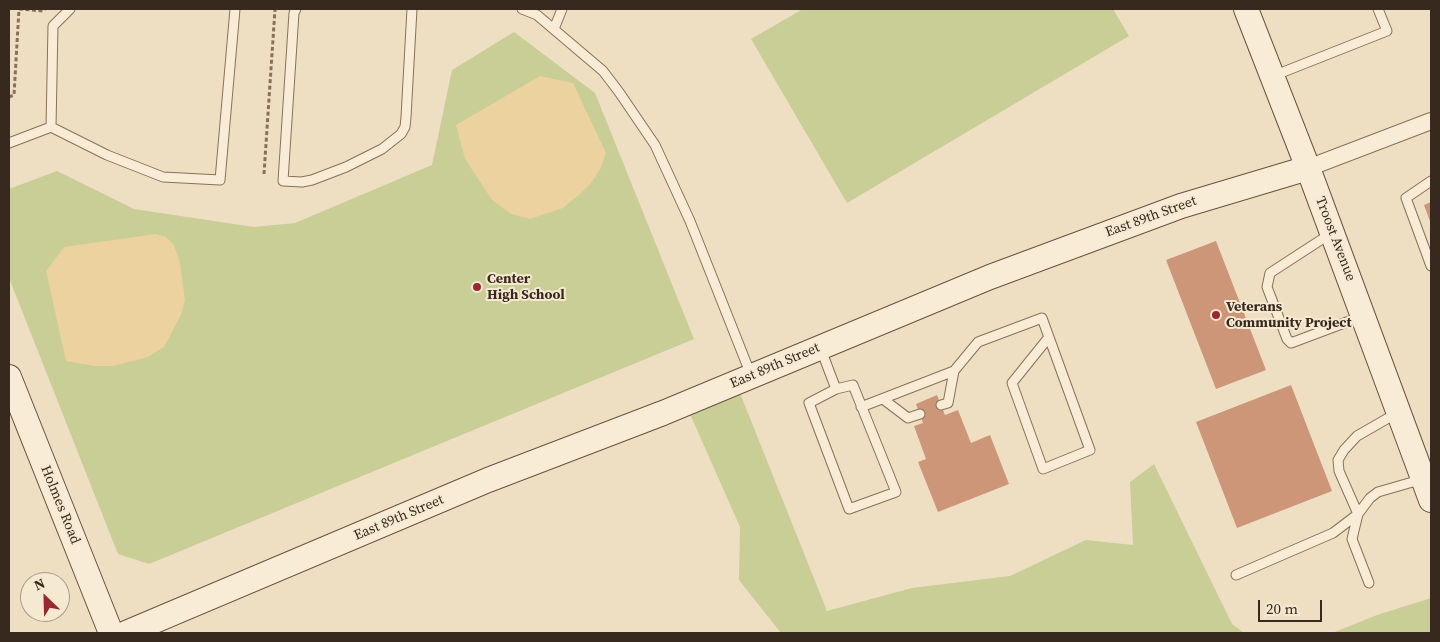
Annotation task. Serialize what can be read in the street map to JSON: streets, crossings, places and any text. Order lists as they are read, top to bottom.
{
  "streets": {
    "street": ["East 89th Street", "Troost Avenue", "Holmes Road"]
  },
  "crossings": [
    ["East 89th Street", "Troost Avenue"]
  ],
  "places": ["Center High School", "Veterans Community Project"],
  "scale_bar": "20 m",
  "north": "top left"
}
